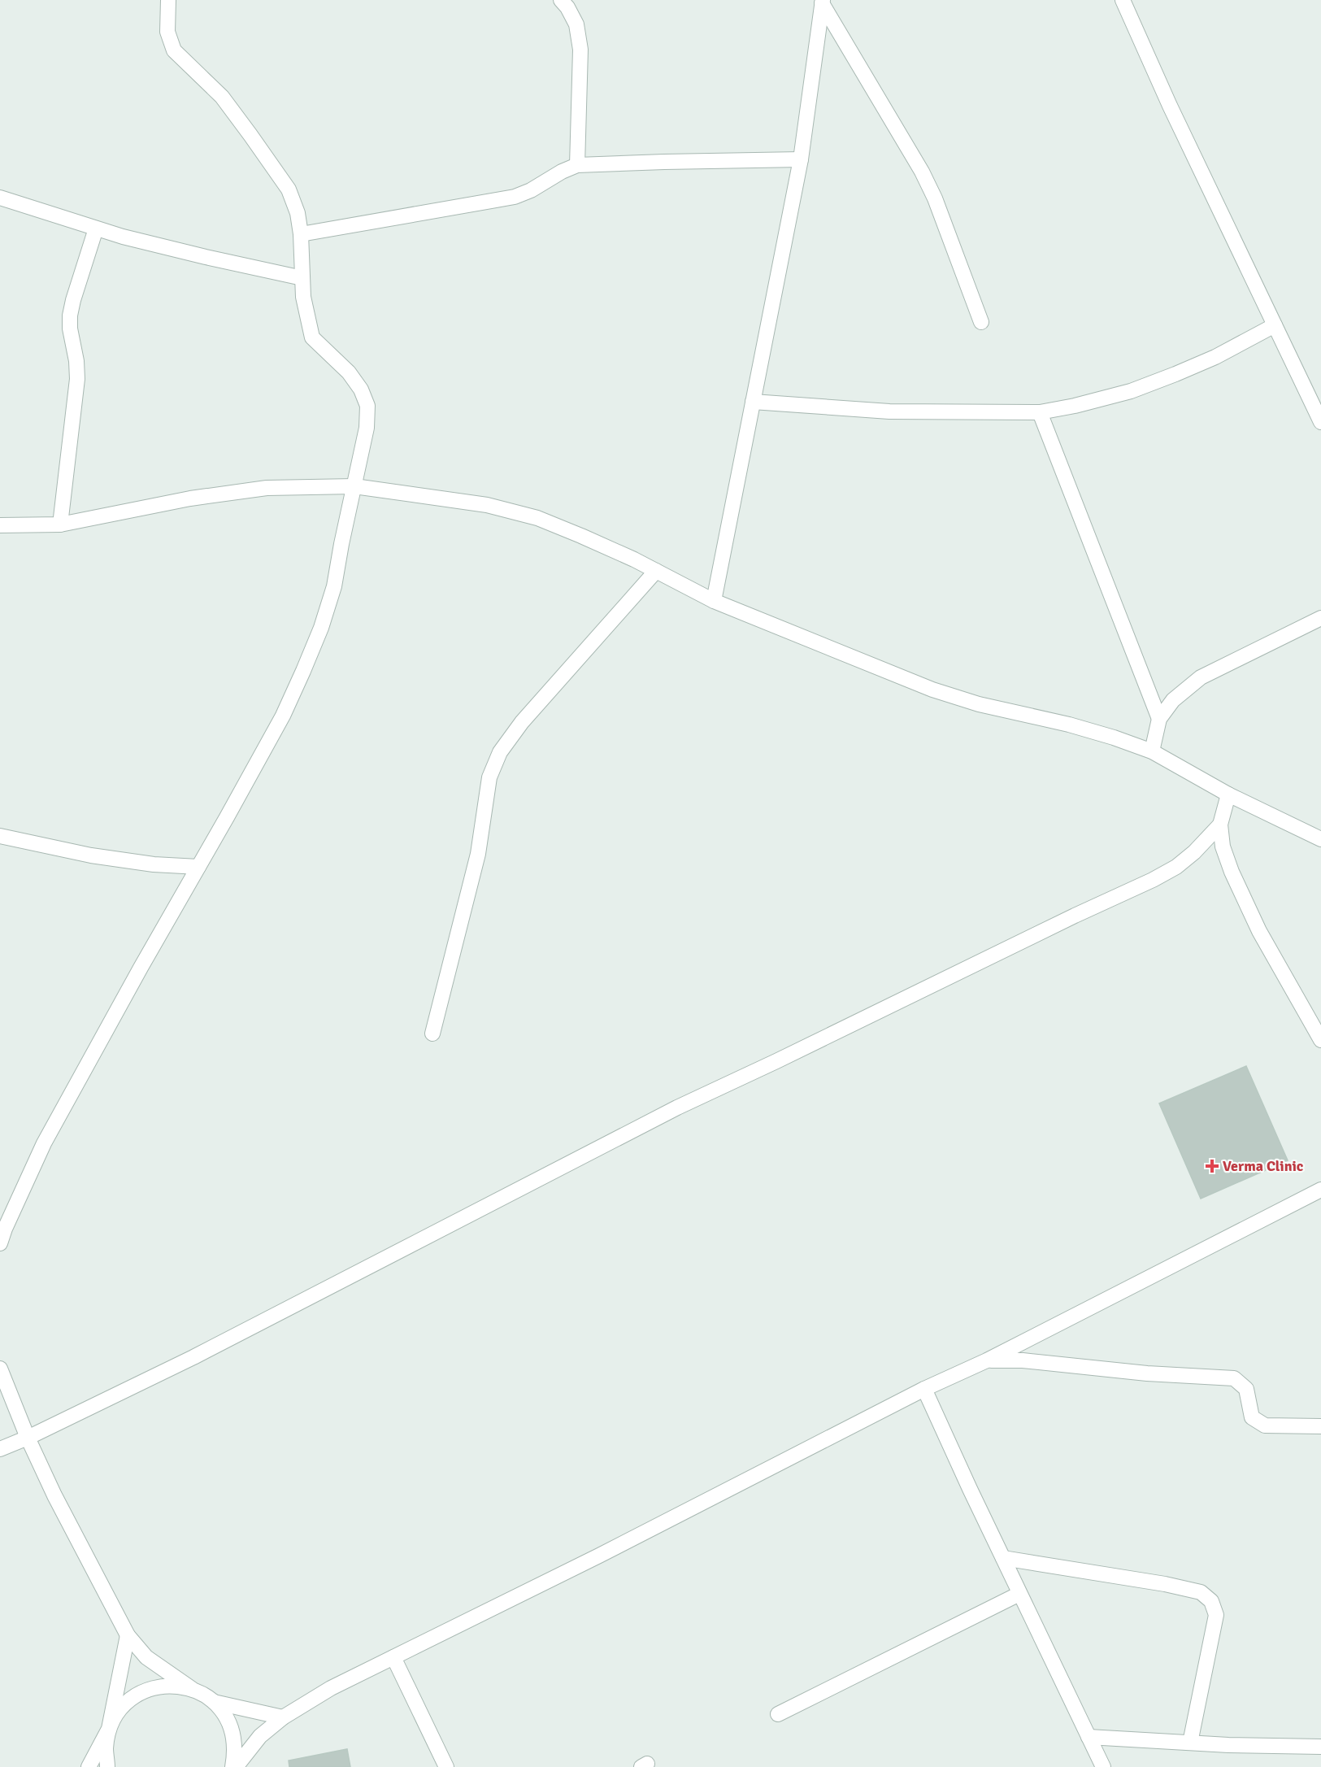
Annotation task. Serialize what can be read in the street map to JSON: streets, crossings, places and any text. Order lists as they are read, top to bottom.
{
  "places": {
    "health": ["Verma Clinic"]
  }
}
